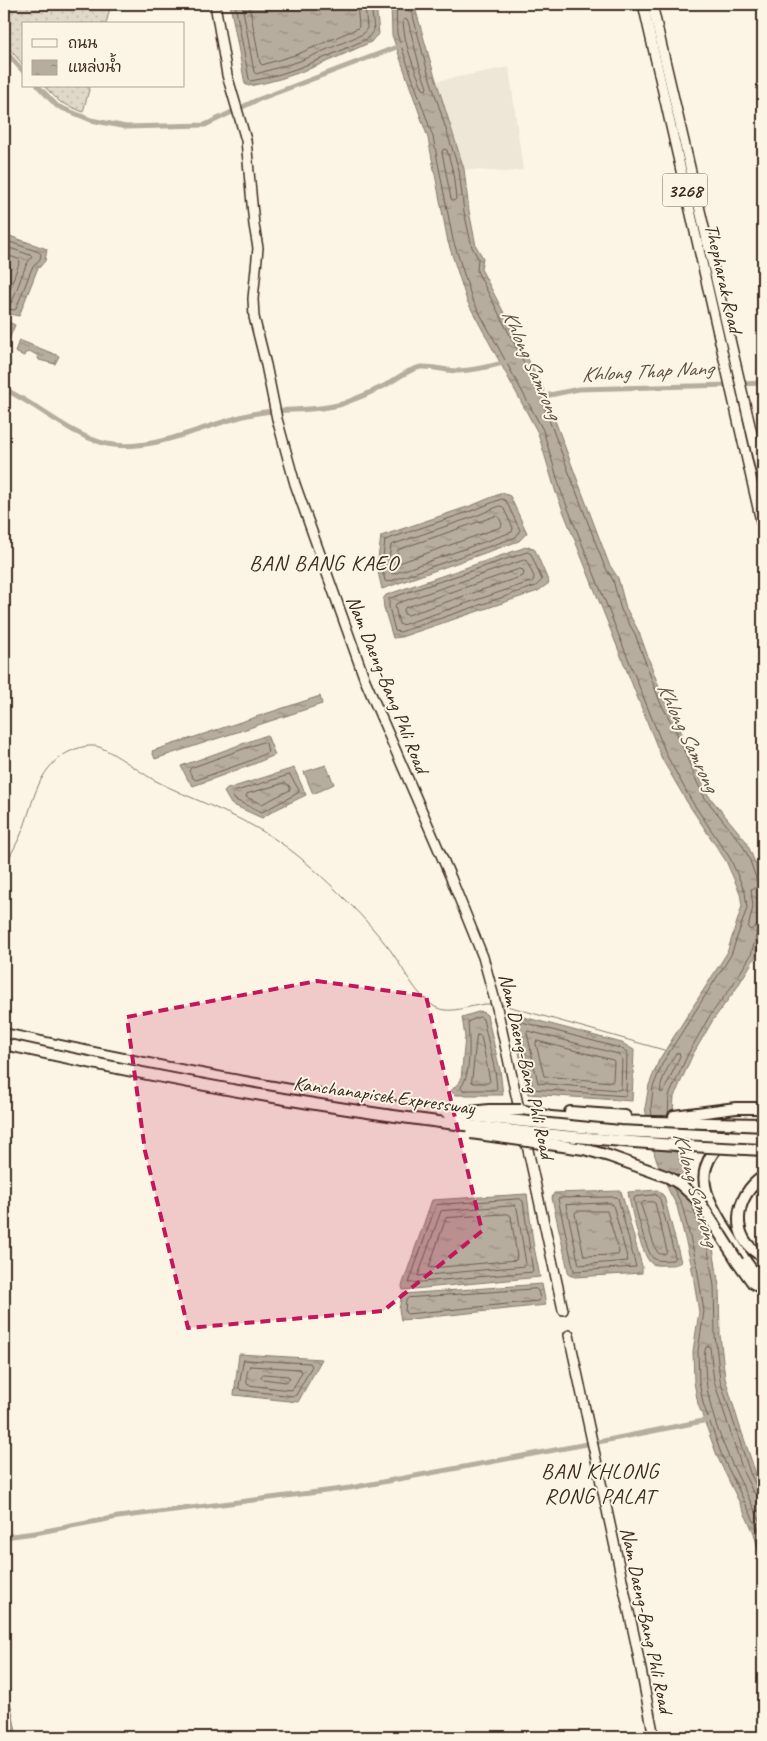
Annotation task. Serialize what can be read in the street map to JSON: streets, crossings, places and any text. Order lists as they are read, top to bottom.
{
  "streets": {
    "highway": ["Kanchanapisek Expressway"],
    "main road": ["3268", "Thepharak Road", "Nam Daeng-Bang Phli Road"]
  },
  "districts": ["BAN BANG KAEO", "BAN KHLONG RONG PALAT"],
  "water": ["Khlong Samrong", "Khlong Thap Nang"],
  "legend": ["ถนน", "แหล่งน้ำ"]
}
